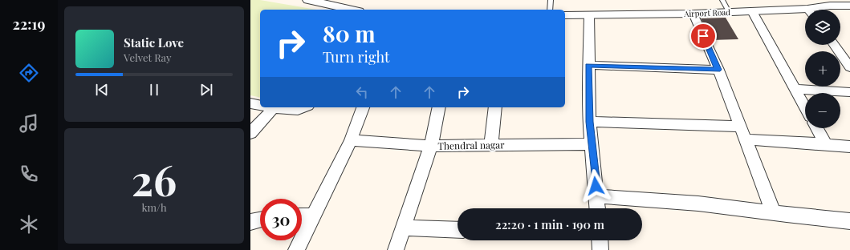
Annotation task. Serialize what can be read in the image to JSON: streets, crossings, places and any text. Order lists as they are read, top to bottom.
{
  "streets": {
    "street": ["Airport Road", "Thendral nagar"]
  },
  "page": {
    "tabs": "22:19",
    "map_buttons": ["+", "−"],
    "turn": ["80 m", "Turn right"],
    "song": ["Static Love", "Velvet Ray"],
    "tile": ["26", "km/h"],
    "limit": "30",
    "trip": "22:20 · 1 min · 190 m"
  }
}
